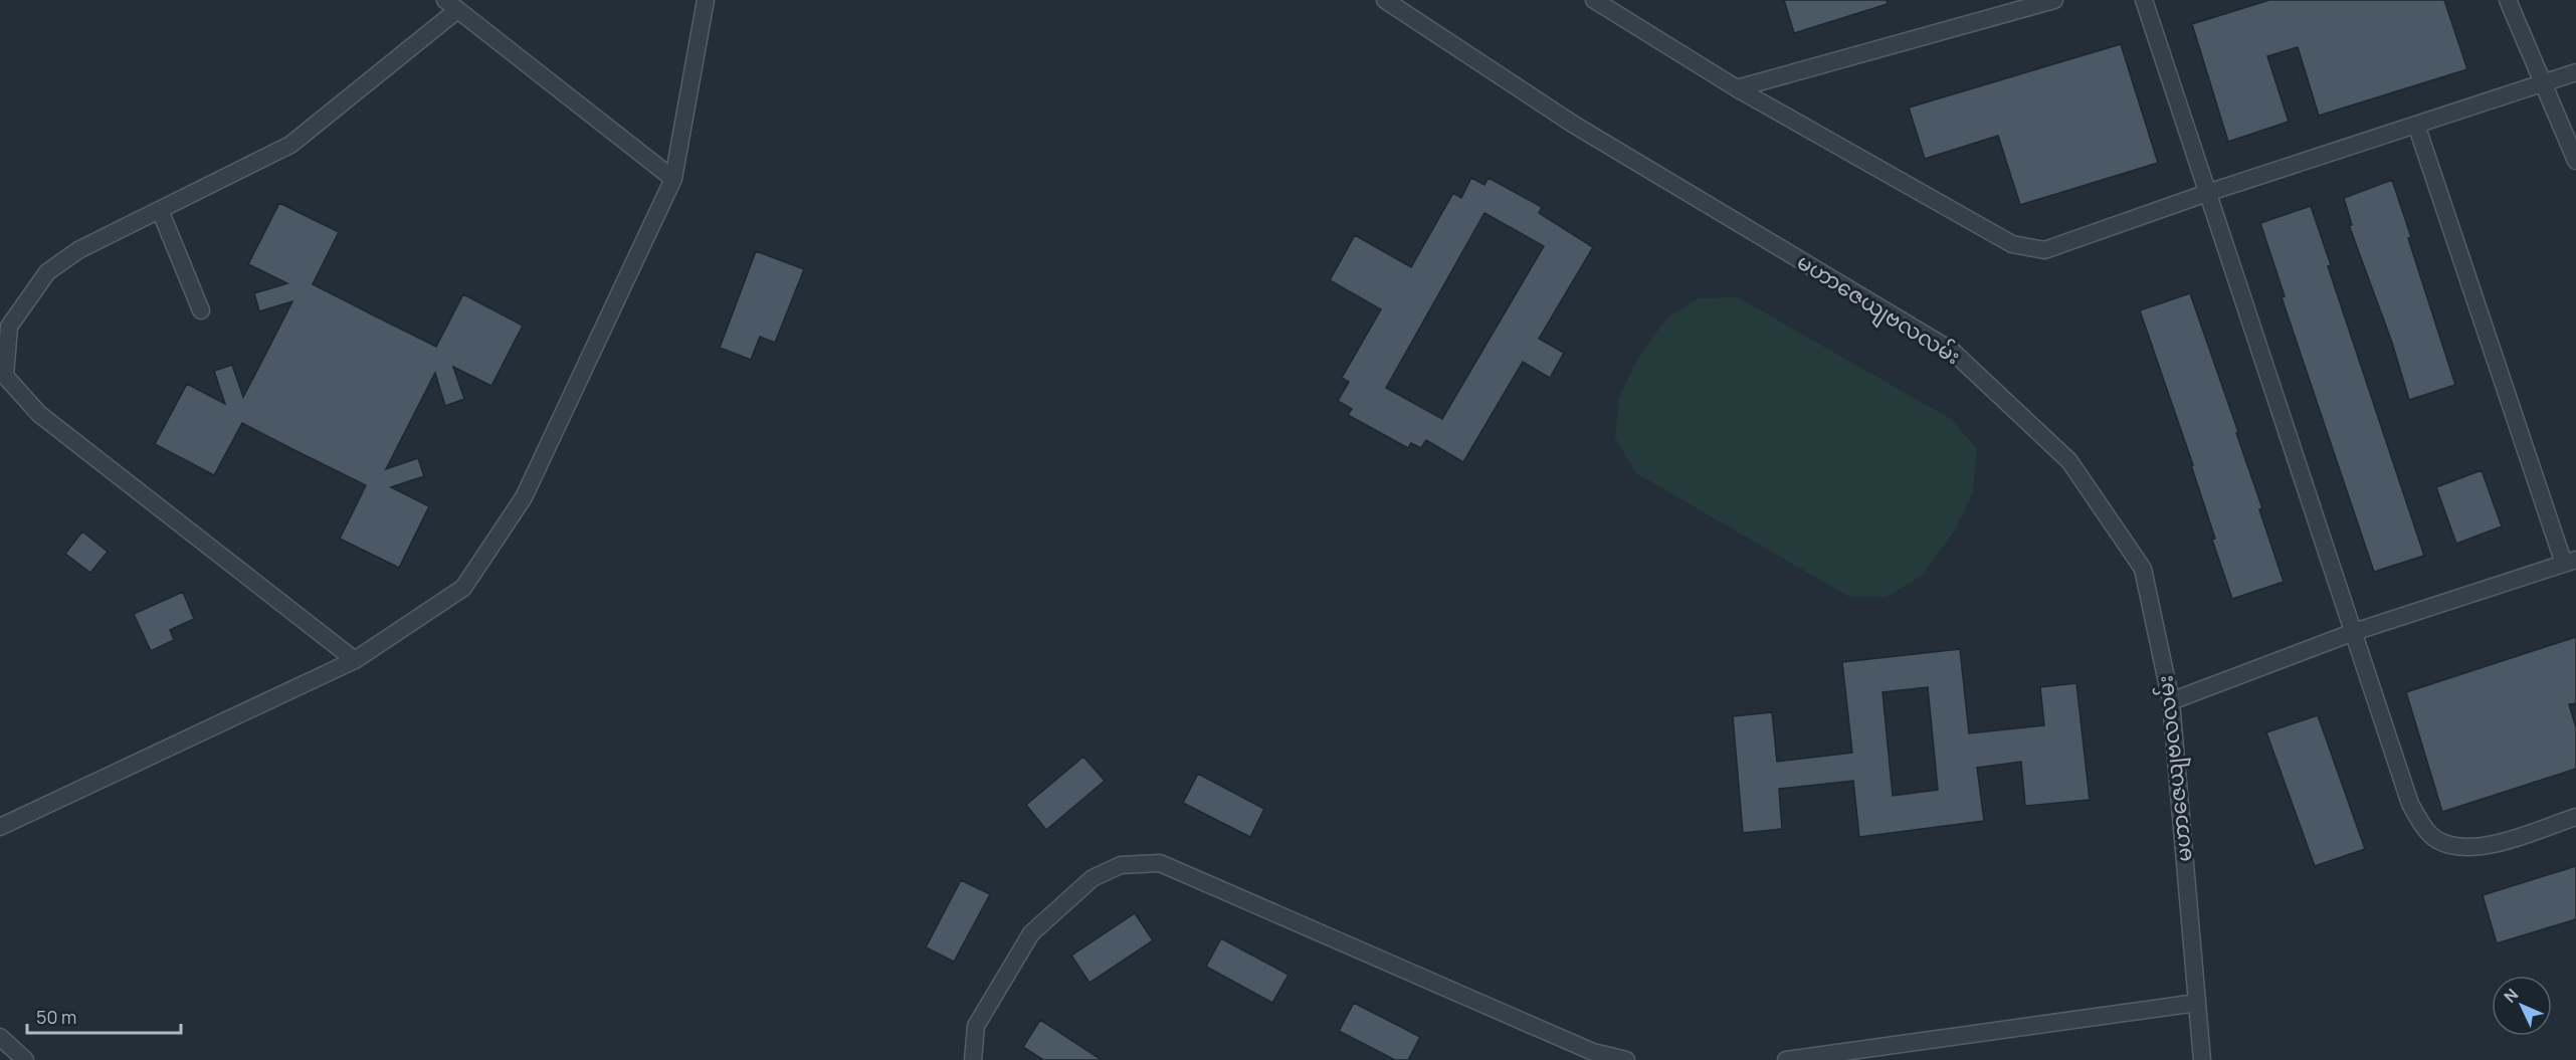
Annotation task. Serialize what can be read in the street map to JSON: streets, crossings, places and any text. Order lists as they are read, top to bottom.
{
  "streets": {
    "street": ["မဟာဇေယျဗလလမ်း"]
  },
  "scale_bar": "50 m",
  "north": "top left"
}
